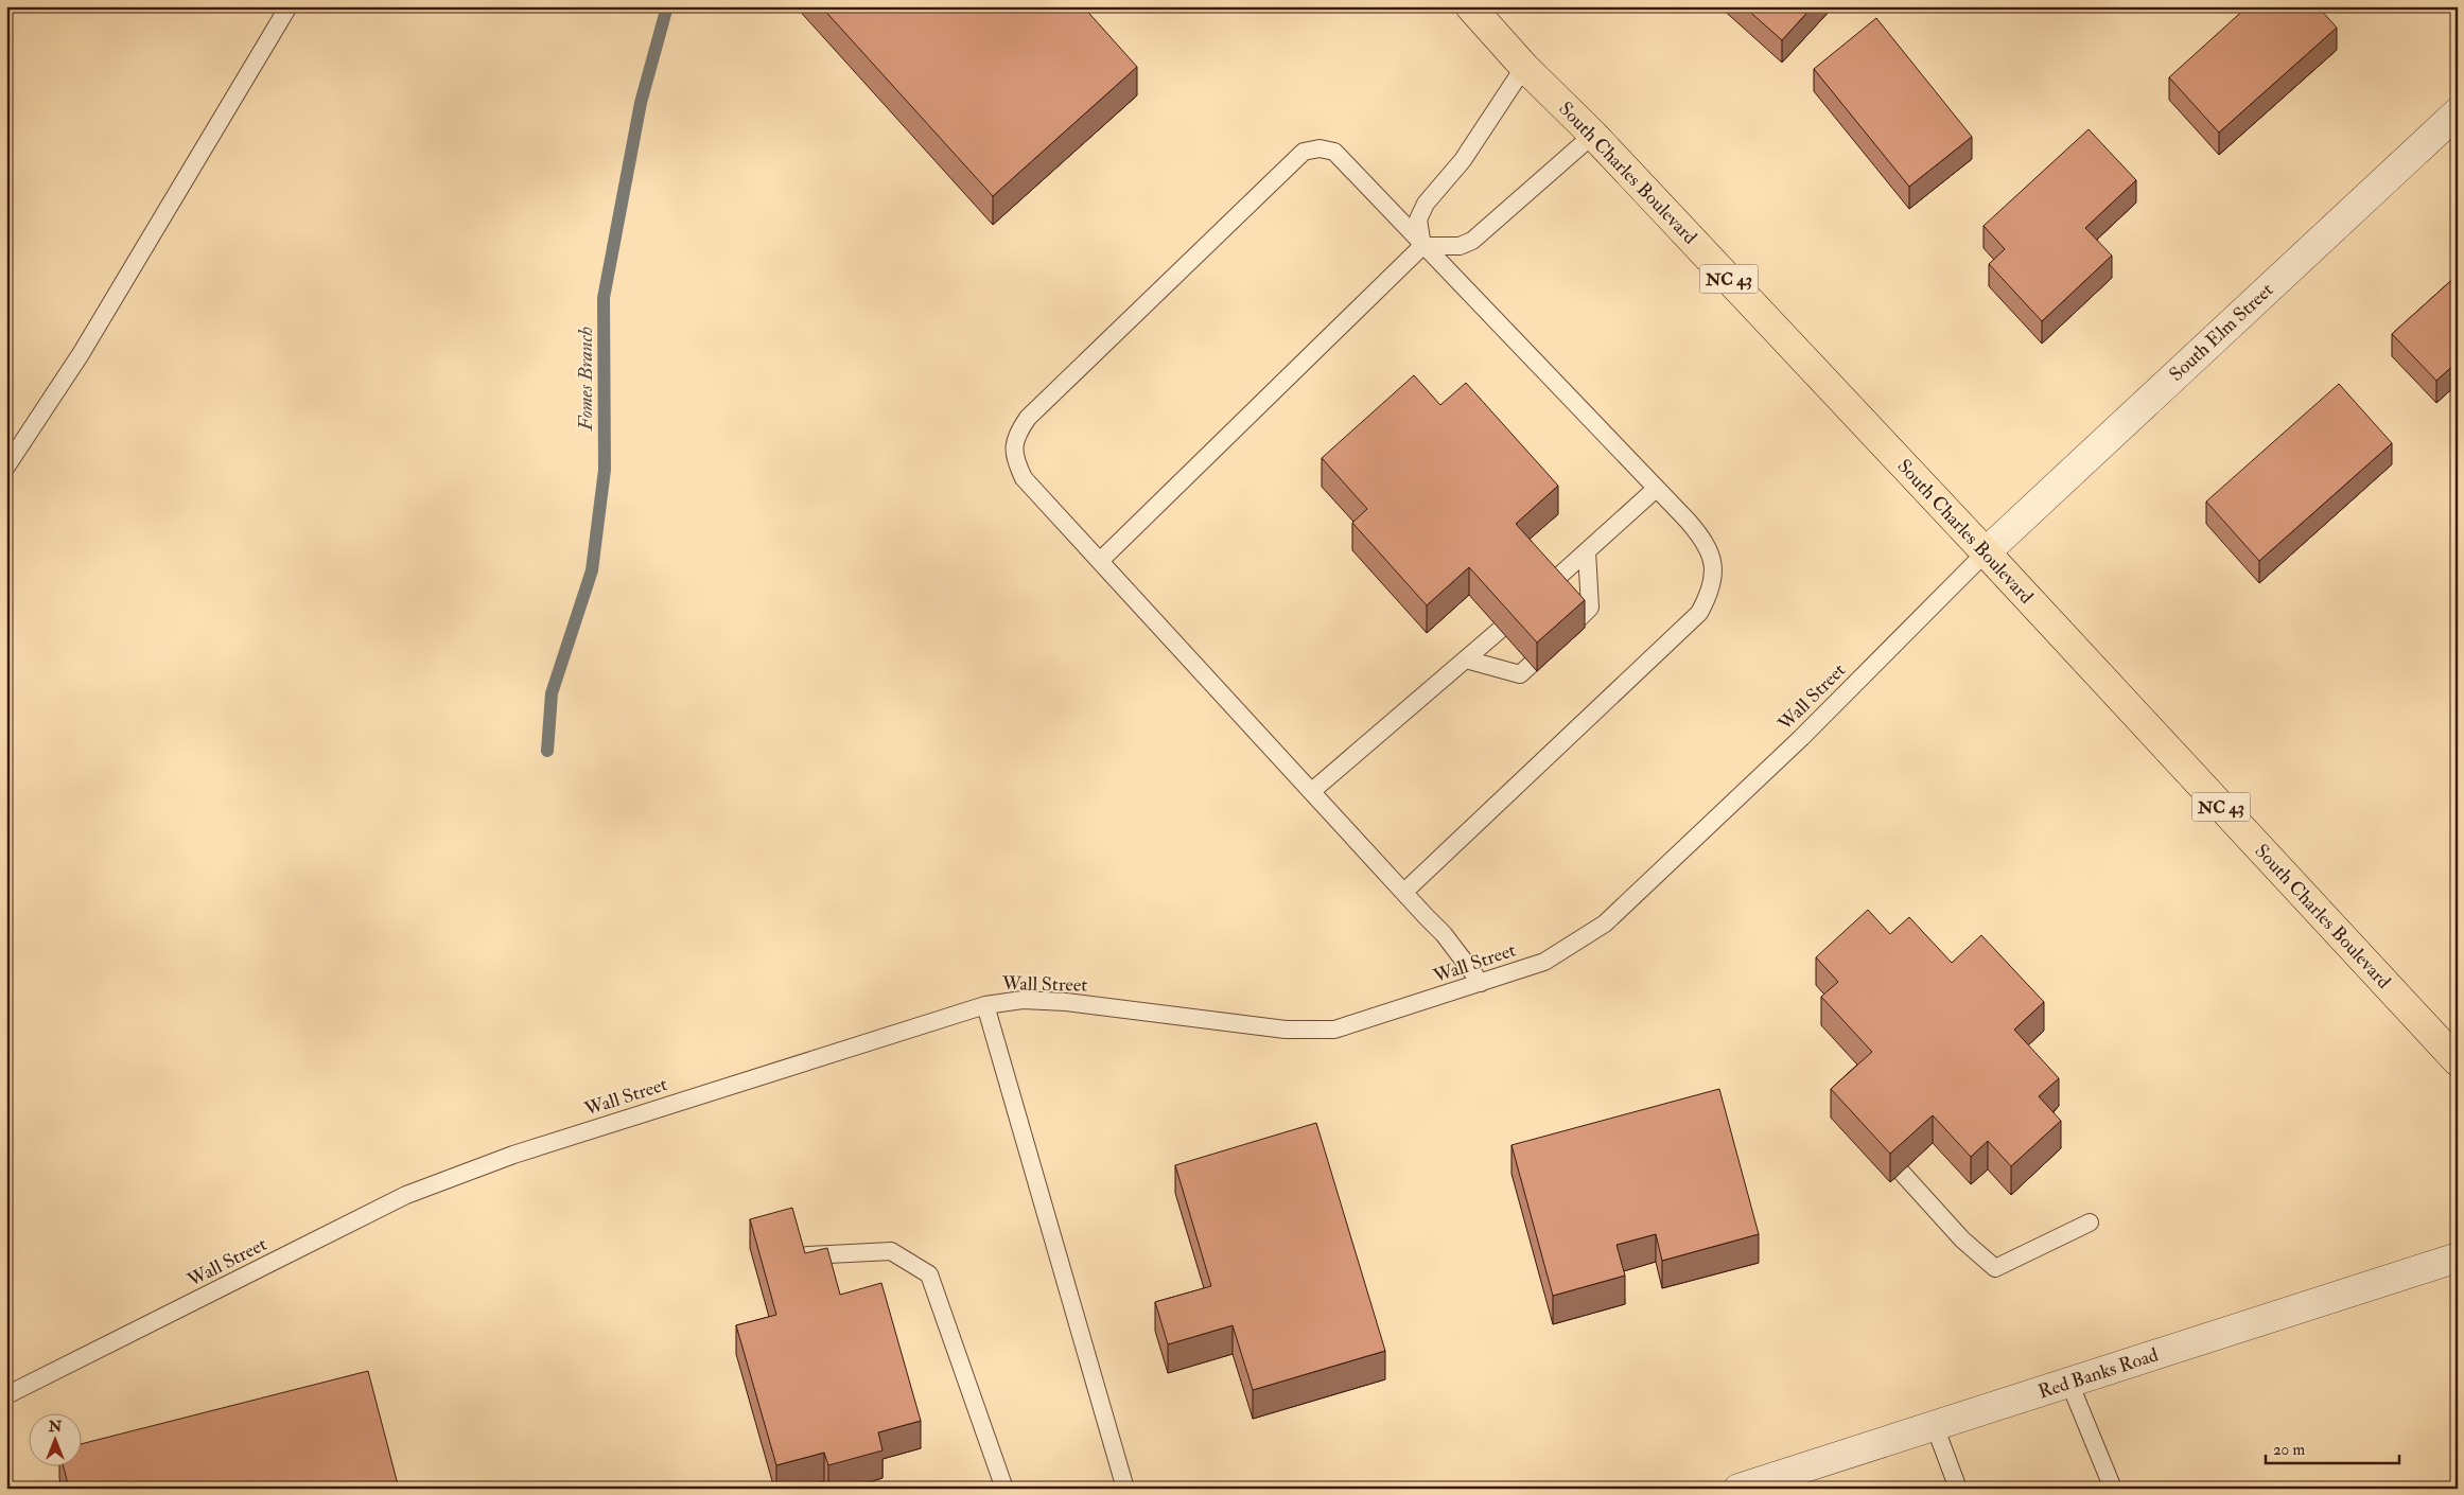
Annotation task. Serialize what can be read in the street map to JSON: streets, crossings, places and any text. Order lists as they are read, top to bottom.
{
  "streets": {
    "main road": ["South Charles Boulevard", "NC 43"],
    "street": ["South Elm Street", "Red Banks Road"],
    "lane": ["Wall Street"]
  },
  "crossings": [
    ["South Charles Boulevard", "South Elm Street"],
    ["South Charles Boulevard", "Wall Street"],
    ["South Elm Street", "Wall Street"]
  ],
  "water": ["Fomes Branch"],
  "scale_bar": "20 m",
  "north": "top"
}
